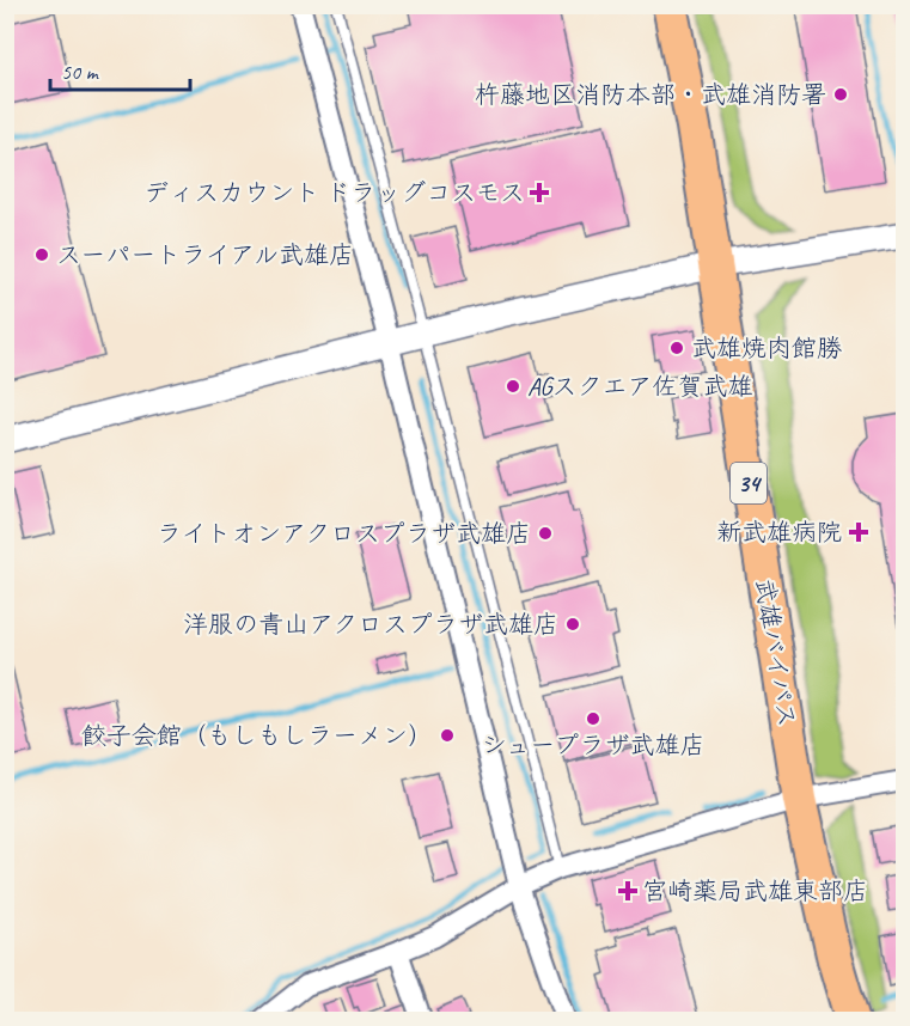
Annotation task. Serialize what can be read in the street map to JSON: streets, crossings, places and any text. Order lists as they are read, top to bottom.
{
  "streets": {
    "highway": ["34", "武雄バイパス"]
  },
  "places": {
    "other": [
      "杵藤地区消防本部・武雄消防署",
      "スーパートライアル武雄店",
      "武雄焼肉館勝",
      "AGスクエア佐賀武雄",
      "ライトオンアクロスプラザ武雄店",
      "洋服の青山アクロスプラザ武雄店",
      "シュープラザ武雄店",
      "餃子会館（もしもしラーメン）"
    ],
    "health": ["ディスカウント ドラッグコスモス", "新武雄病院", "宮崎薬局武雄東部店"]
  },
  "scale_bar": "50 m"
}
